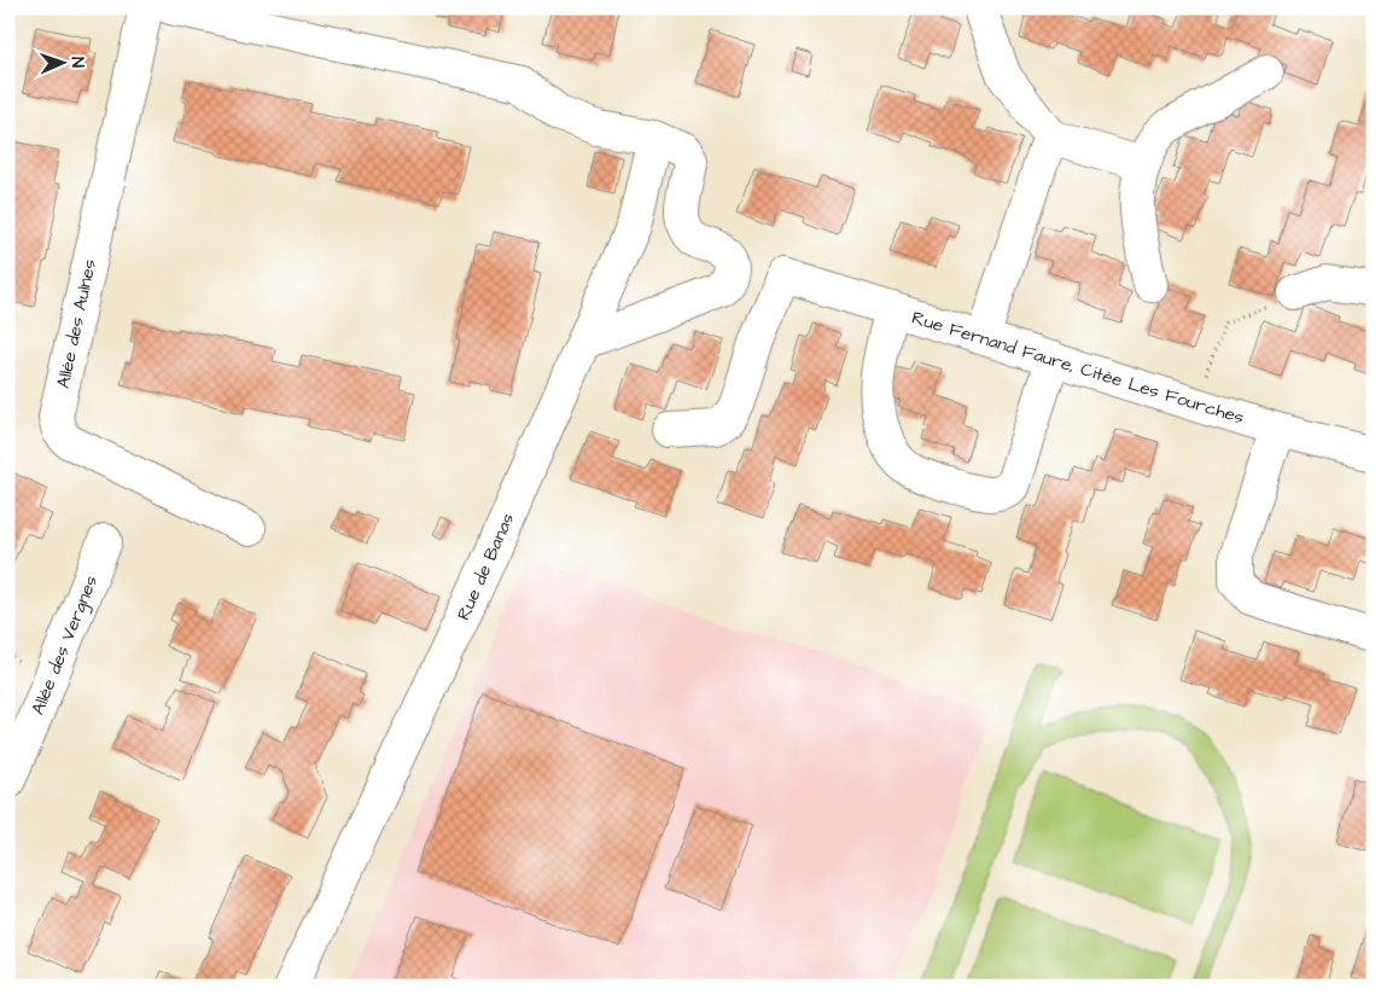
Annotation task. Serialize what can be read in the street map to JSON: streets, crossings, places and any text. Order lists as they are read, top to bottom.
{
  "streets": {
    "street": [
      "Allée des Aulnes",
      "Rue Fernand Faure, Citée Les Fourches",
      "Rue de Banas",
      "Allée des Vergnes"
    ]
  },
  "north": "right"
}
